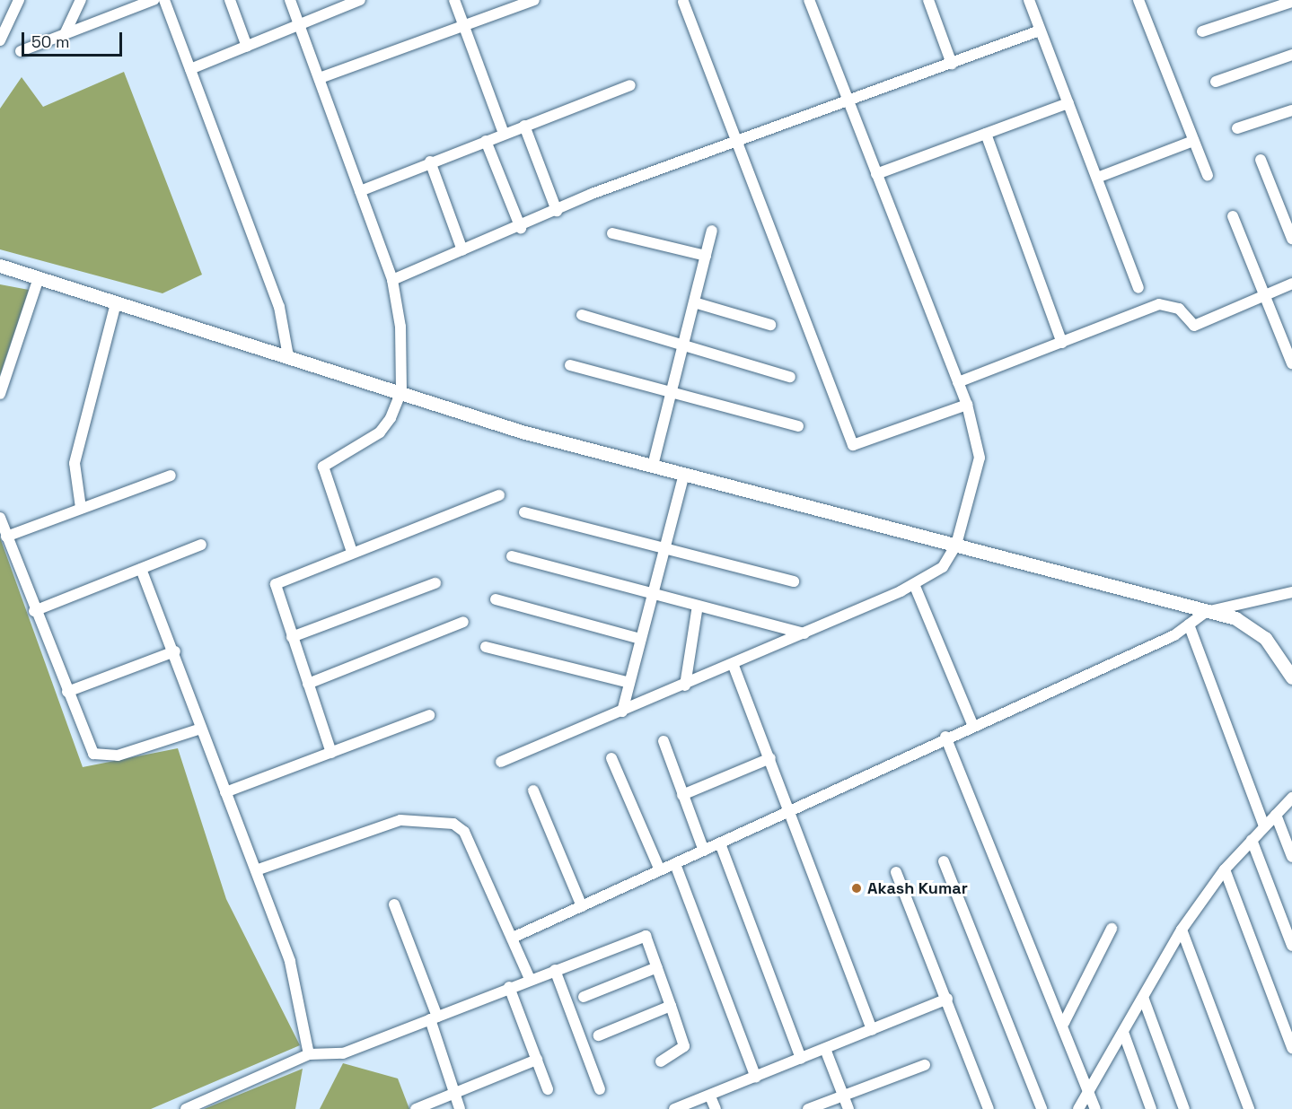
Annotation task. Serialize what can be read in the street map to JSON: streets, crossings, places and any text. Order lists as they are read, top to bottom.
{
  "places": ["Akash Kumar"],
  "scale_bar": "50 m"
}
